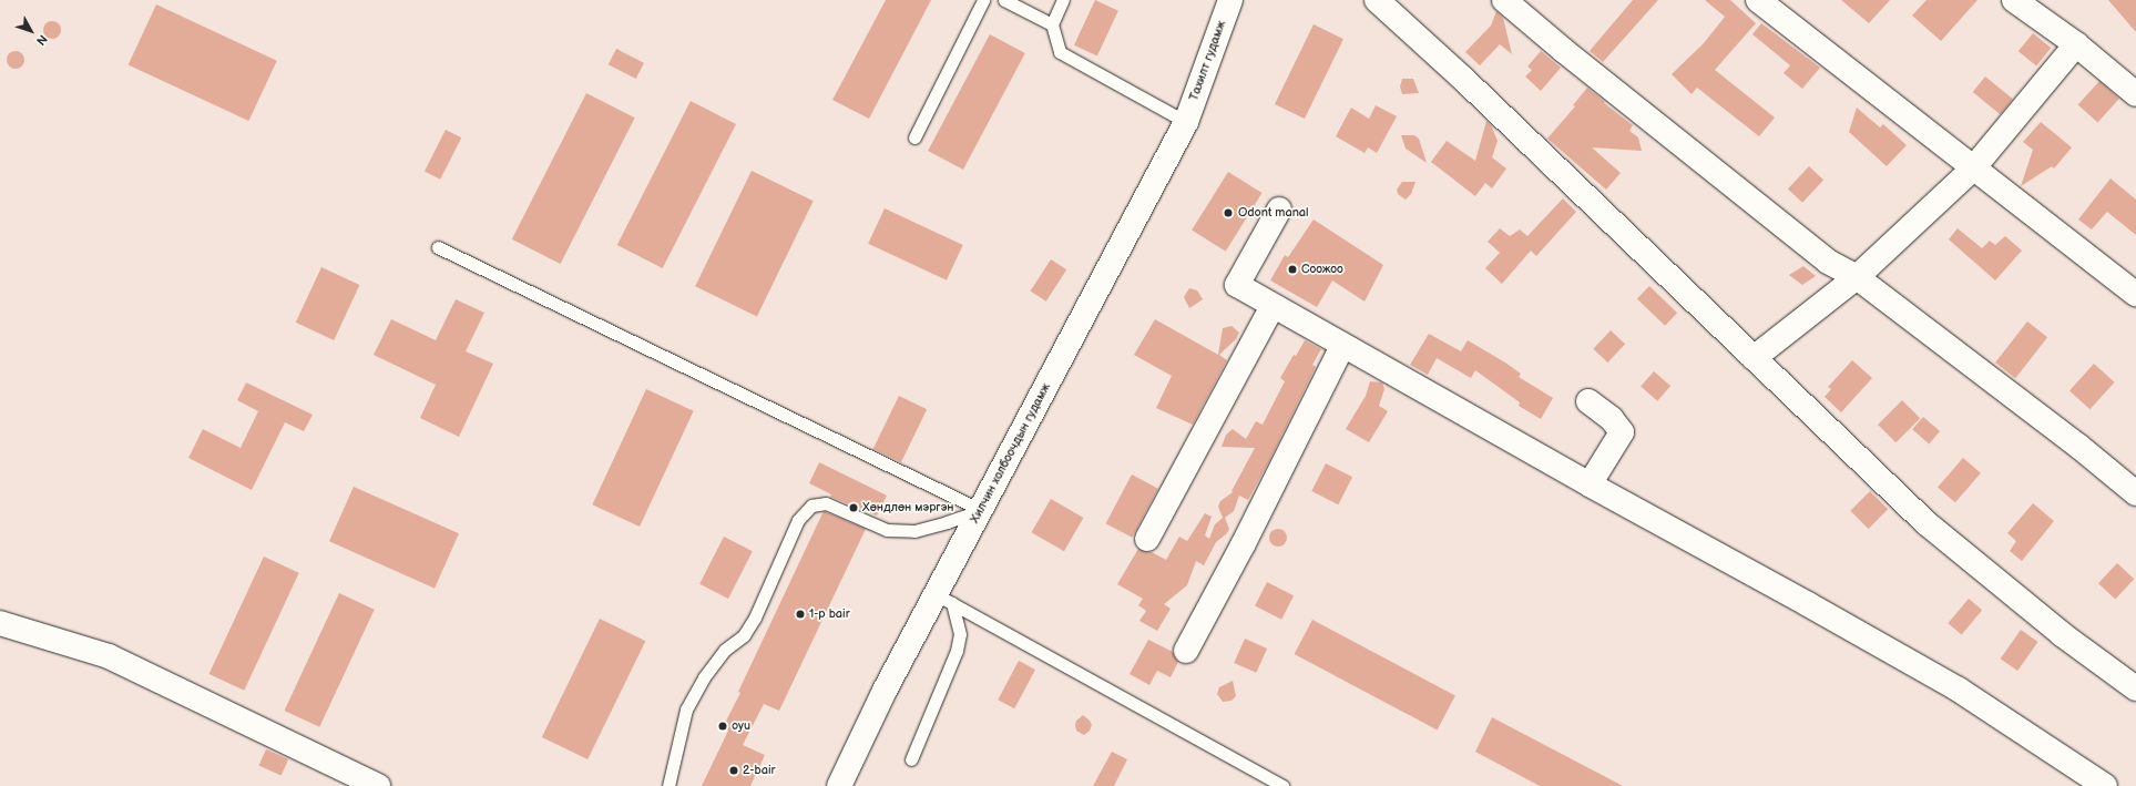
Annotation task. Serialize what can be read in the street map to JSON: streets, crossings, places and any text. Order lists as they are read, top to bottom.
{
  "streets": {
    "street": ["Тахилт гудамж", "Хилчин холбоочдын гудамж"]
  },
  "crossings": [
    ["Тахилт гудамж", "Хилчин холбоочдын гудамж"]
  ],
  "places": [
    "Odont manal",
    "Соожоо",
    "Хөндлөн мэргэн",
    "1-p bair",
    "oyu",
    "2-bair"
  ],
  "north": "bottom right"
}
